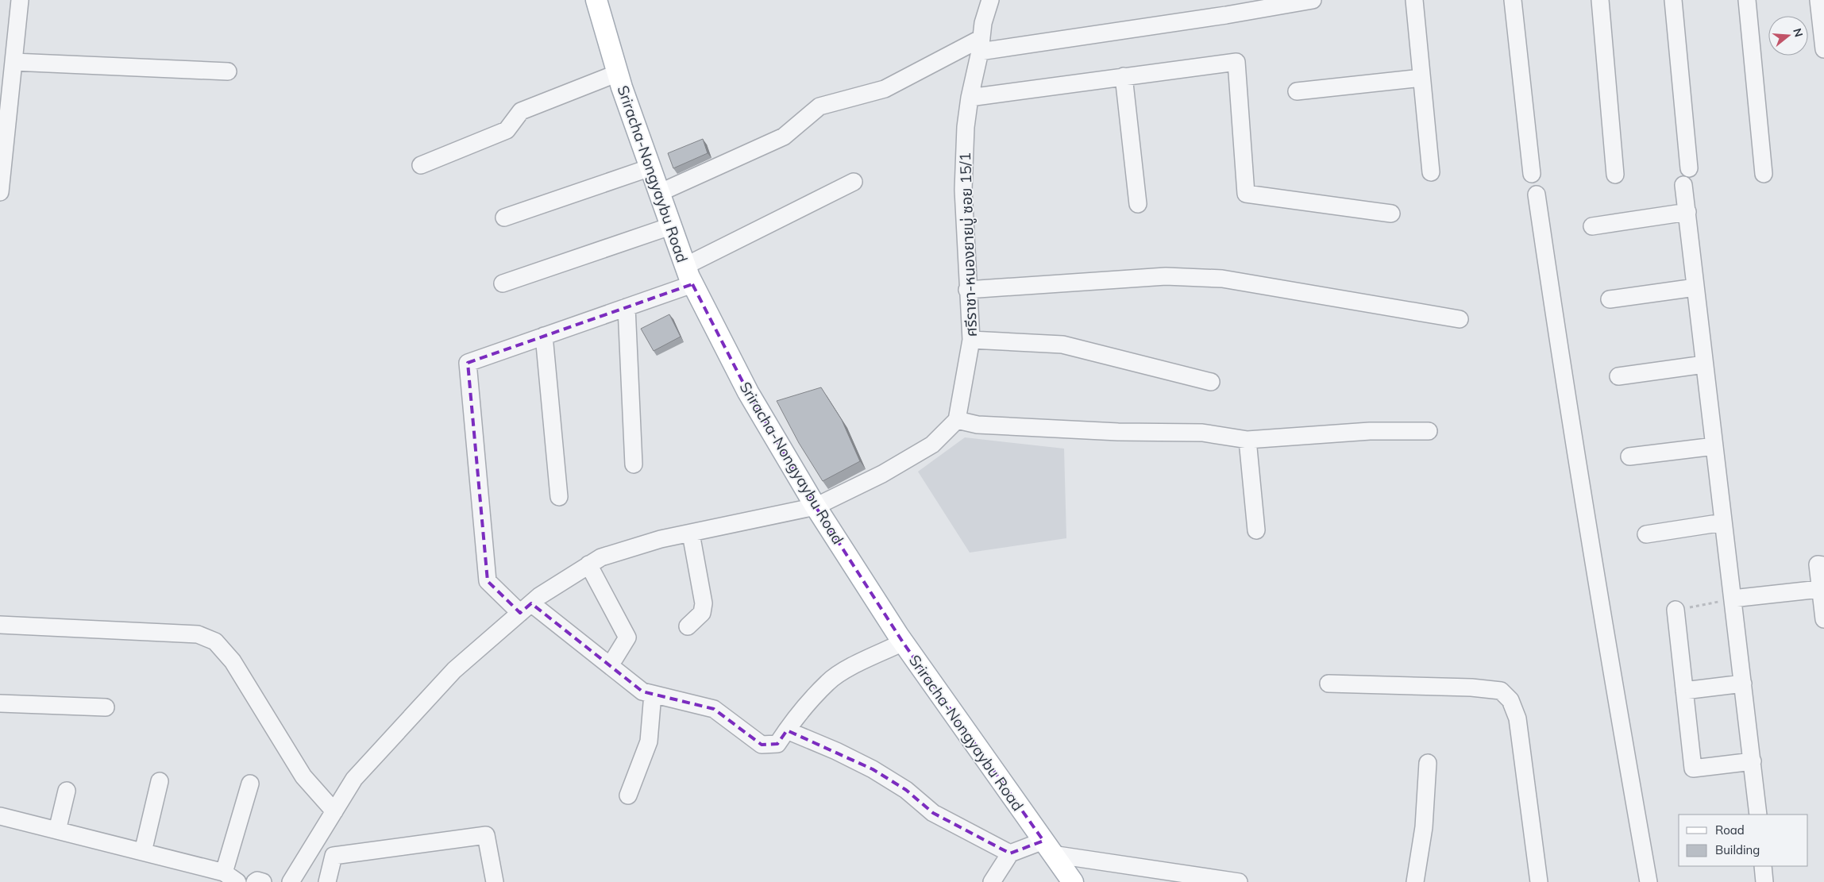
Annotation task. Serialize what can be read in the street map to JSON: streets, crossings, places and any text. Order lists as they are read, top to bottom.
{
  "streets": {
    "main road": ["Sriracha-Nongyaybu Road"],
    "street": ["ศรีราชา-หนองยายบู่ ซอย 15/1"]
  },
  "legend": ["Road", "Building"],
  "north": "right"
}
